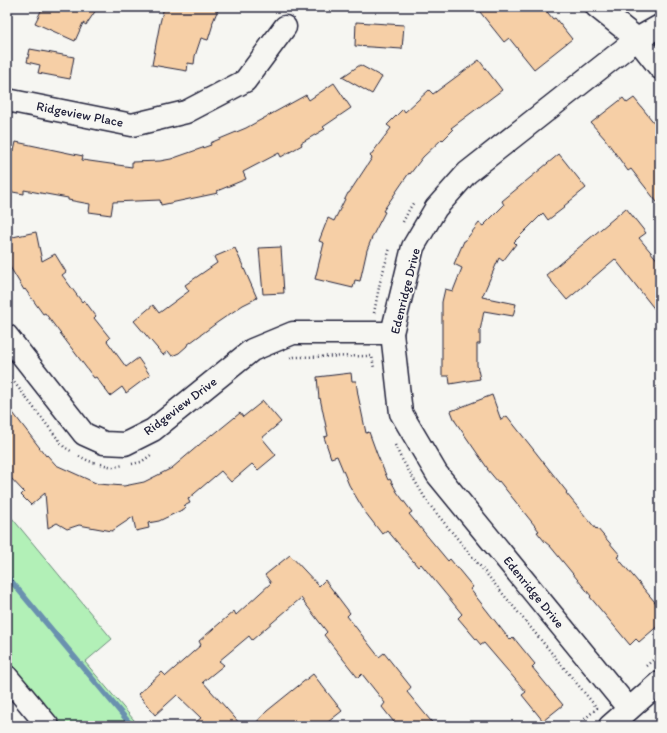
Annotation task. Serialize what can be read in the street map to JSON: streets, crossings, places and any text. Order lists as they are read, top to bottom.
{
  "streets": {
    "street": ["Ridgeview Place", "Edenridge Drive", "Ridgeview Drive"]
  },
  "crossings": [
    ["Edenridge Drive", "Ridgeview Drive"]
  ]
}
